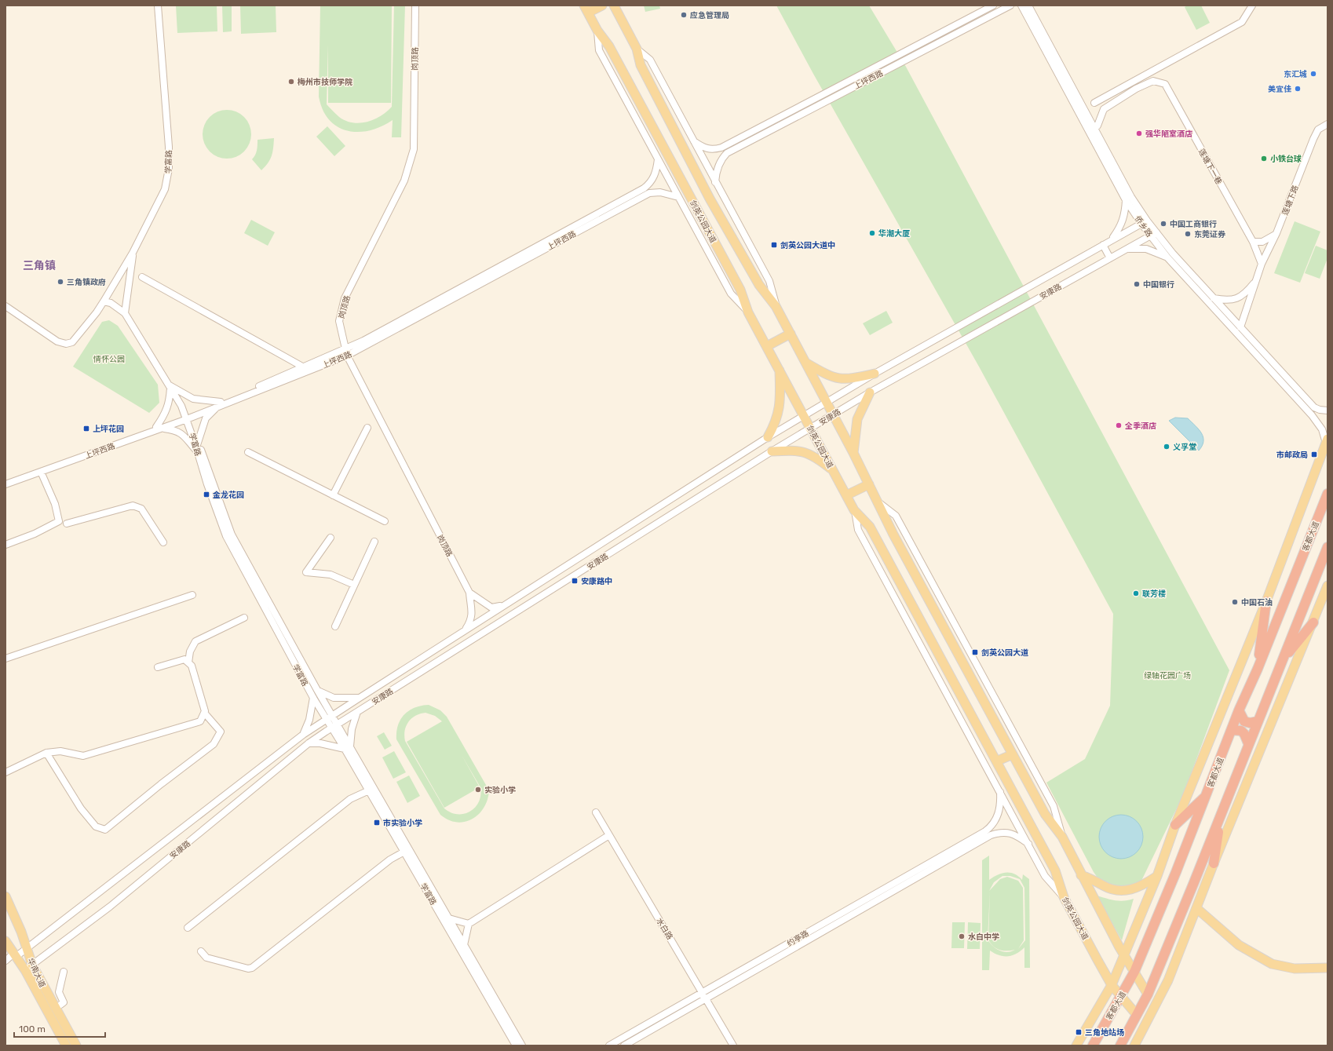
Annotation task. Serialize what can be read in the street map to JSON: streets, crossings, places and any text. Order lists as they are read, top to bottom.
{
  "streets": {
    "highway": ["客都大道"],
    "main road": ["剑英公园大道", "华南大道"],
    "street": [
      "岗顶路",
      "上坪西路",
      "学富路",
      "莲塘下一巷",
      "莲塘下路",
      "侨乡路",
      "安康路",
      "水白路",
      "约亭路"
    ]
  },
  "crossings": [
    ["岗顶路", "上坪西路"],
    ["上坪西路", "学富路"],
    ["学富路", "安康路"],
    ["莲塘下一巷", "莲塘下路"],
    ["莲塘下路", "侨乡路"],
    ["剑英公园大道", "安康路"],
    ["剑英公园大道", "客都大道"],
    ["侨乡路", "安康路"],
    ["安康路", "华南大道"],
    ["水白路", "约亭路"]
  ],
  "districts": ["三角镇"],
  "parks": ["情怀公园", "绿轴花园广场"],
  "places": {
    "other": [
      "应急管理局",
      "东汇城",
      "梅州市技师学院",
      "美宜佳",
      "强华陋室酒店",
      "小铁台球",
      "中国工商银行",
      "华潮大厦",
      "东莞证券",
      "三角镇政府",
      "中国银行",
      "全季酒店",
      "义孚堂",
      "联芳楼",
      "中国石油",
      "实验小学",
      "水白中学"
    ],
    "transit": [
      "剑英公园大道中",
      "上坪花园",
      "市邮政局",
      "金龙花园",
      "安康路中",
      "剑英公园大道",
      "市实验小学",
      "三角地站场"
    ]
  },
  "scale_bar": "100 m"
}
